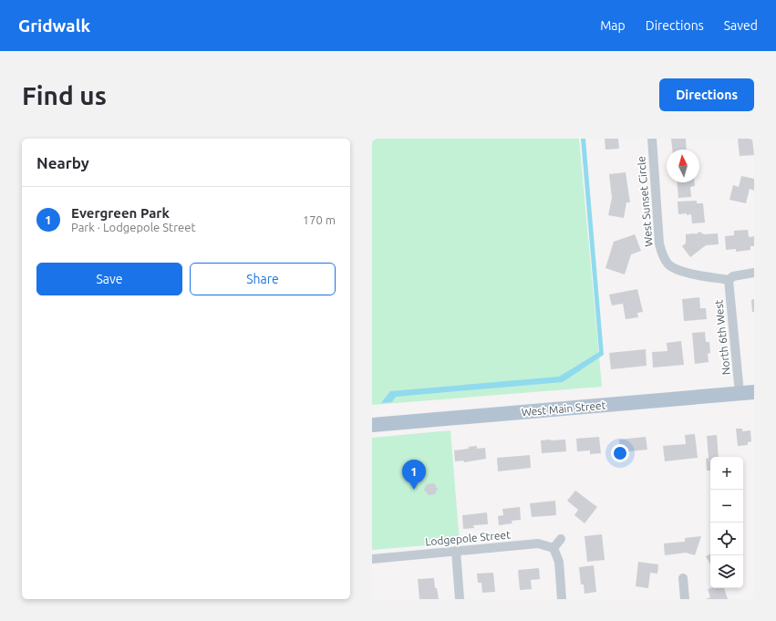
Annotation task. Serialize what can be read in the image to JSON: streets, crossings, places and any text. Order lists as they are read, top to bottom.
{
  "streets": {
    "main road": ["West Main Street"],
    "street": ["West Sunset Circle", "North 6th West", "Lodgepole Street"]
  },
  "crossings": [
    ["West Sunset Circle", "North 6th West"],
    ["North 6th West", "West Main Street"]
  ],
  "north": "top",
  "page": {
    "header": "Gridwalk",
    "nav": ["Map", "Directions", "Saved"],
    "buttons": [
      "Directions",
      ["Save", "Share"]
    ],
    "title": "Find us",
    "heading": "Nearby",
    "list": [
      {
        "mark": "1",
        "name": "Evergreen Park",
        "note": "Park · Lodgepole Street",
        "value": "170 m"
      }
    ],
    "map_buttons": ["+", "−"],
    "pins": "1"
  }
}
